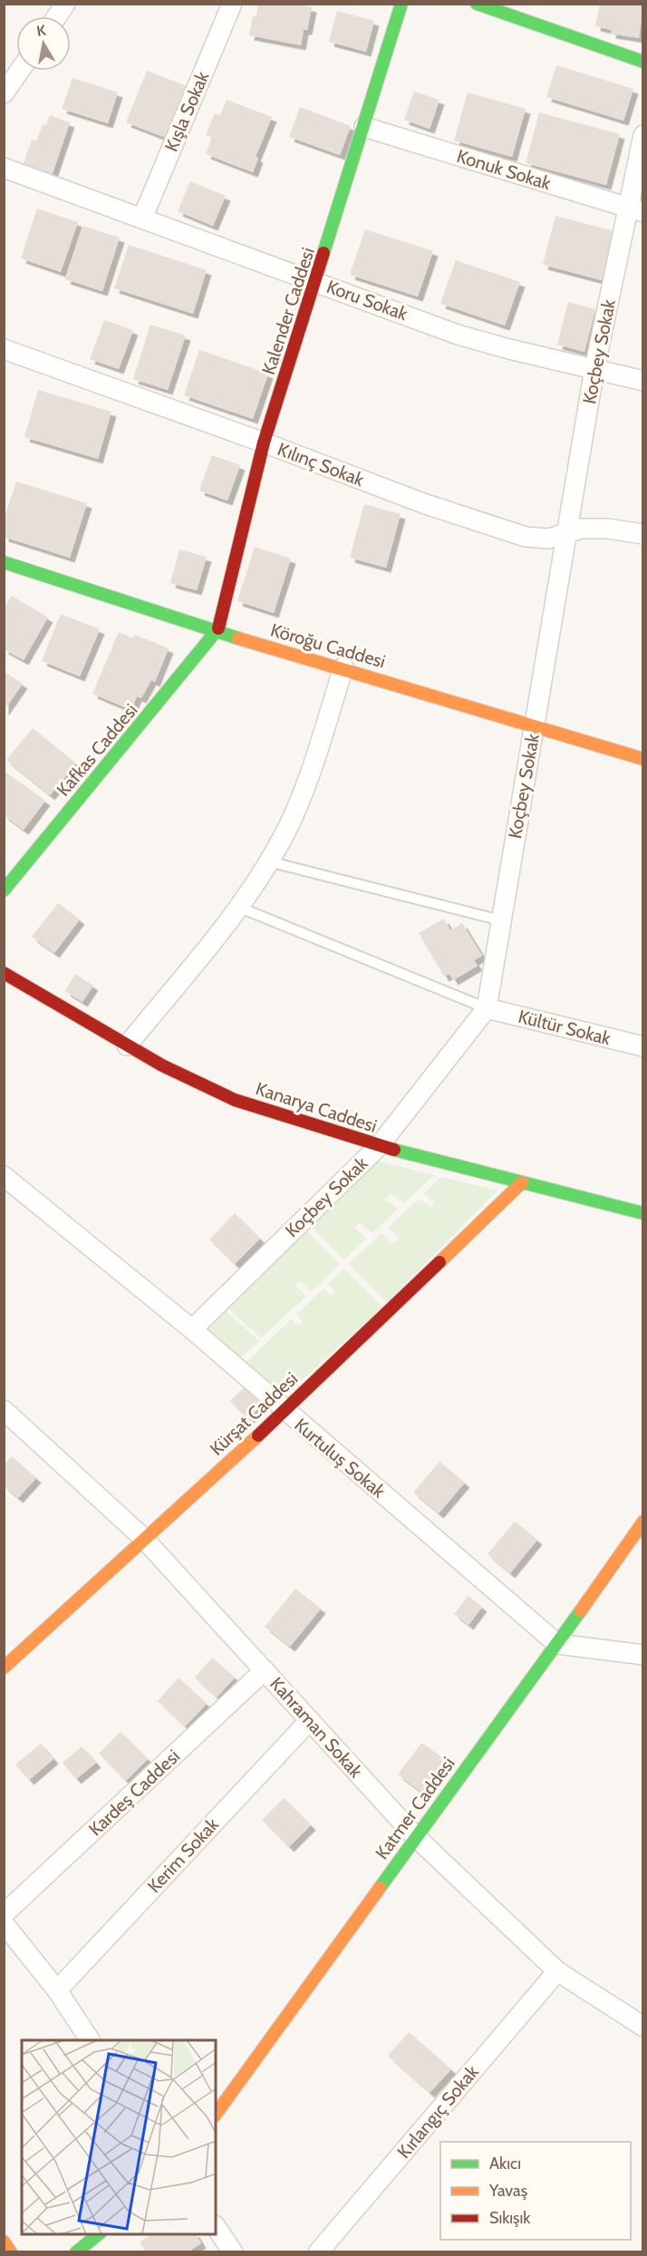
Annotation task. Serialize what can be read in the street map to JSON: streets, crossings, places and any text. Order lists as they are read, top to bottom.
{
  "streets": {
    "street": [
      "Kışla Sokak",
      "Konuk Sokak",
      "Koru Sokak",
      "Kalender Caddesi",
      "Koçbey Sokak",
      "Kılınç Sokak",
      "Köroğu Caddesi",
      "Kafkas Caddesi",
      "Kültür Sokak",
      "Kanarya Caddesi",
      "Kürşat Caddesi",
      "Kurtuluş Sokak",
      "Kahraman Sokak",
      "Kardeş Caddesi",
      "Katmer Caddesi",
      "Kerim Sokak",
      "Kırlangıç Sokak"
    ]
  },
  "crossings": [
    ["Kışla Sokak", "Koru Sokak"],
    ["Konuk Sokak", "Kalender Caddesi"],
    ["Konuk Sokak", "Koçbey Sokak"],
    ["Koru Sokak", "Kalender Caddesi"],
    ["Koru Sokak", "Koçbey Sokak"],
    ["Kalender Caddesi", "Kılınç Sokak"],
    ["Kalender Caddesi", "Köroğu Caddesi"],
    ["Kalender Caddesi", "Kafkas Caddesi"],
    ["Koçbey Sokak", "Kılınç Sokak"],
    ["Koçbey Sokak", "Köroğu Caddesi"],
    ["Koçbey Sokak", "Kültür Sokak"],
    ["Koçbey Sokak", "Kanarya Caddesi"],
    ["Koçbey Sokak", "Kurtuluş Sokak"],
    ["Köroğu Caddesi", "Kafkas Caddesi"],
    ["Kanarya Caddesi", "Kürşat Caddesi"],
    ["Kürşat Caddesi", "Kurtuluş Sokak"],
    ["Kürşat Caddesi", "Kahraman Sokak"],
    ["Kurtuluş Sokak", "Katmer Caddesi"],
    ["Kahraman Sokak", "Kardeş Caddesi"],
    ["Kahraman Sokak", "Katmer Caddesi"],
    ["Kahraman Sokak", "Kerim Sokak"],
    ["Kahraman Sokak", "Kırlangıç Sokak"]
  ],
  "legend": ["Akıcı", "Yavaş", "Sıkışık"],
  "north": "top"
}
